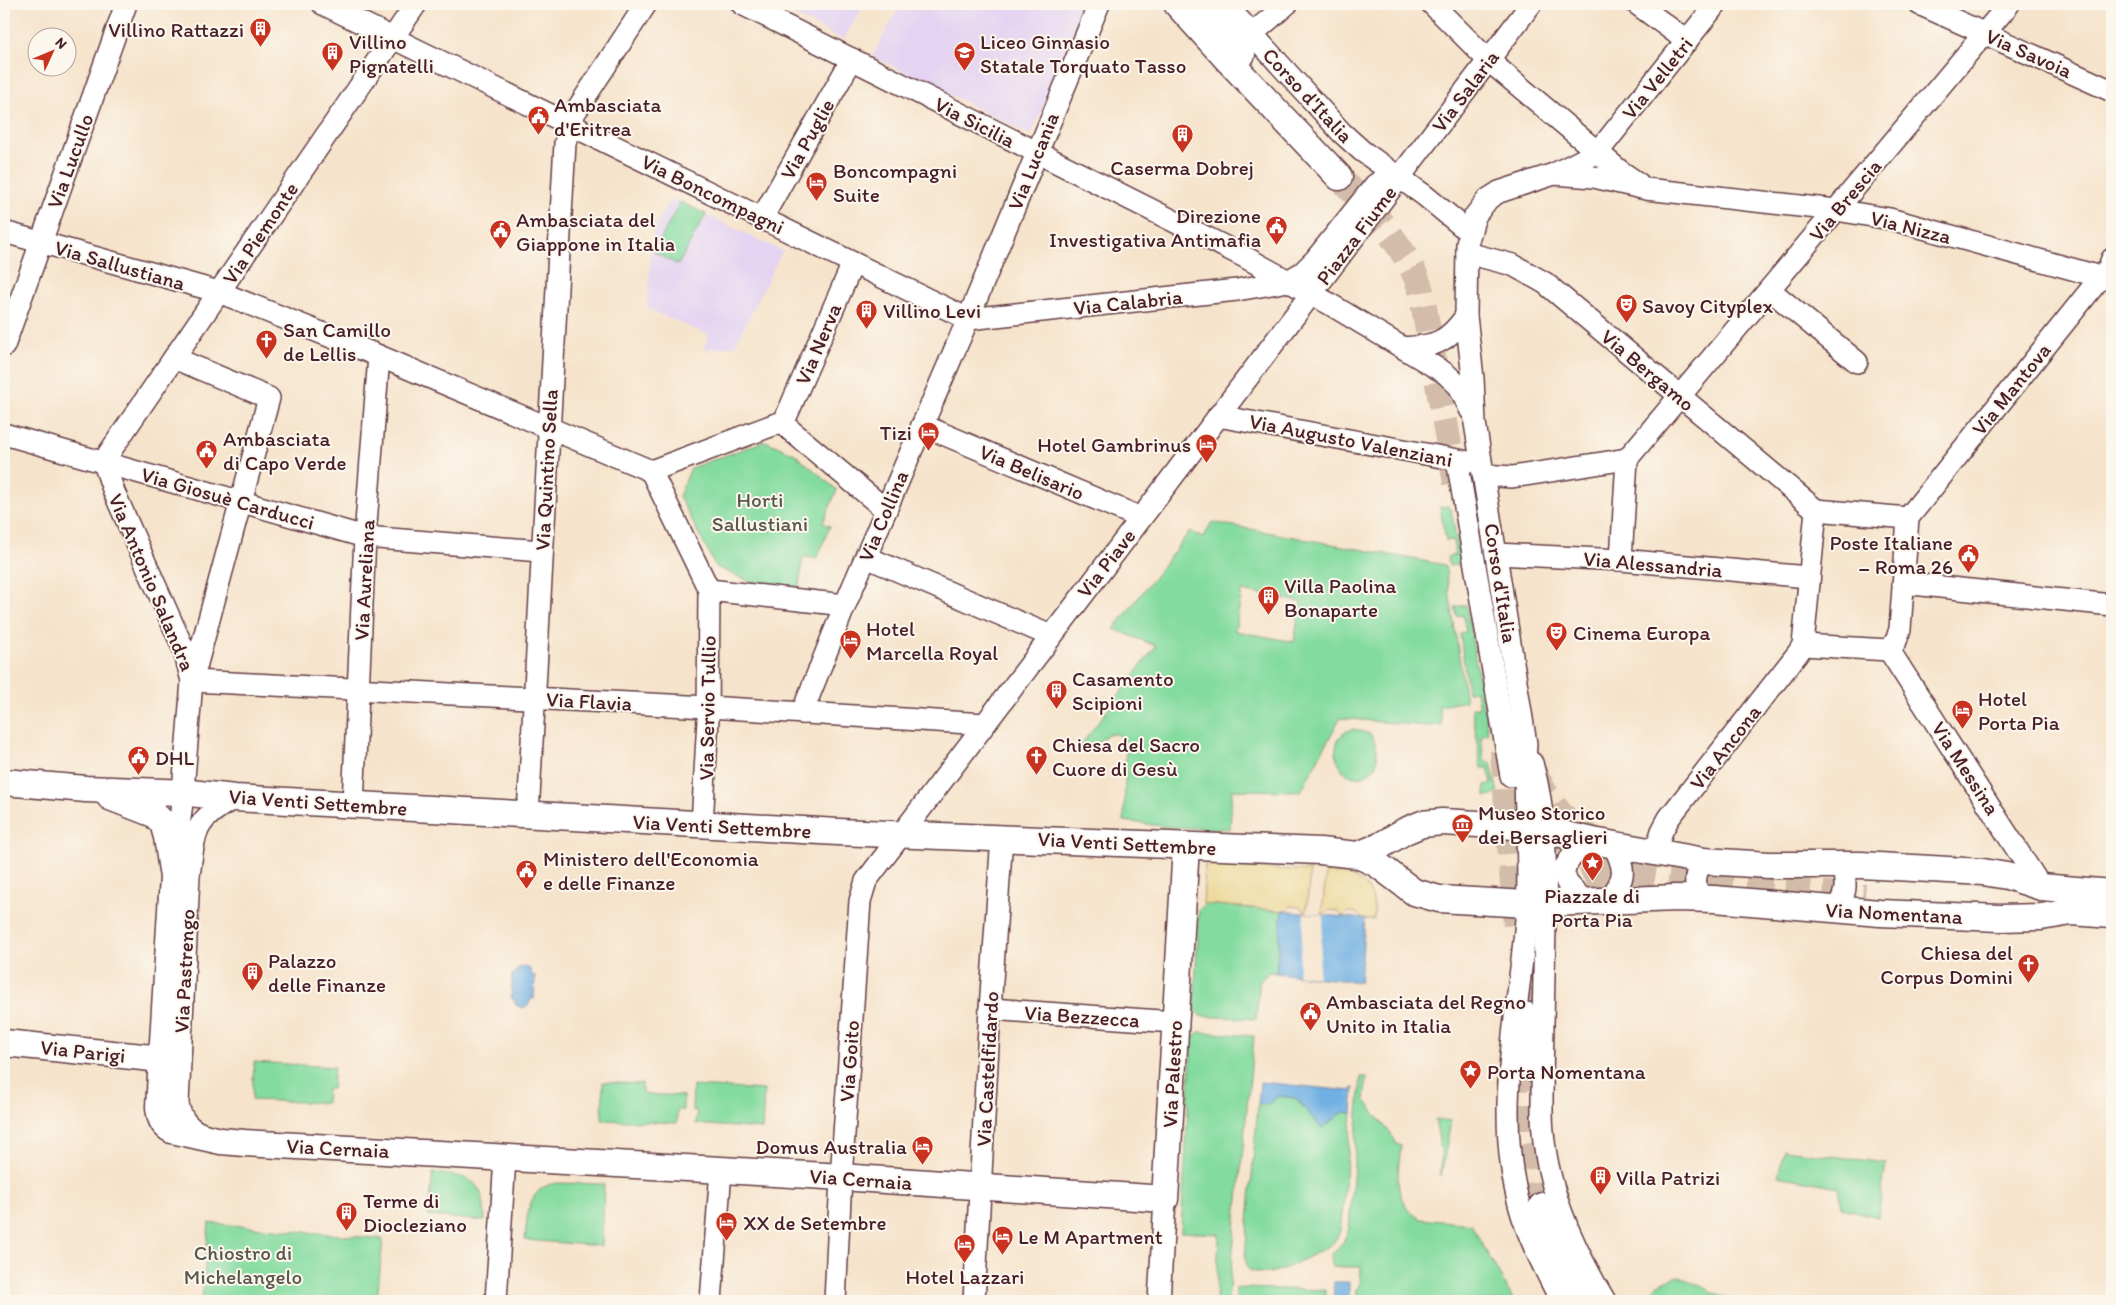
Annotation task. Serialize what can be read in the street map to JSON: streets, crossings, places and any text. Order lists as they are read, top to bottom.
{
  "streets": {
    "main road": [
      "Corso d'Italia",
      "Via Venti Settembre",
      "Via Nomentana",
      "Via Pastrengo",
      "Via Parigi",
      "Via Palestro",
      "Via Cernaia"
    ],
    "street": [
      "Via Savoia",
      "Via Velletri",
      "Via Salaria",
      "Via Sicilia",
      "Via Puglie",
      "Via Lucullo",
      "Via Lucania",
      "Via Boncompagni",
      "Via Brescia",
      "Via Nizza",
      "Via Piemonte",
      "Piazza Fiume",
      "Via Sallustiana",
      "Via Calabria",
      "Via Nerva",
      "Via Bergamo",
      "Via Mantova",
      "Via Augusto Valenziani",
      "Via Quintino Sella",
      "Via Belisario",
      "Via Giosuè Carducci",
      "Via Collina",
      "Via Piave",
      "Via Alessandria",
      "Via Aureliana",
      "Via Antonio Salandra",
      "Via Flavia",
      "Via Servio Tullio",
      "Via Ancona",
      "Via Messina",
      "Via Bezzecca",
      "Via Goito",
      "Via Castelfidardo"
    ]
  },
  "crossings": [
    ["Via Savoia", "Via Brescia"],
    ["Via Velletri", "Via Nizza"],
    ["Via Salaria", "Corso d'Italia"],
    ["Via Salaria", "Piazza Fiume"],
    ["Corso d'Italia", "Piazza Fiume"],
    ["Corso d'Italia", "Via Augusto Valenziani"],
    ["Corso d'Italia", "Via Alessandria"],
    ["Corso d'Italia", "Via Venti Settembre"],
    ["Via Sicilia", "Via Puglie"],
    ["Via Sicilia", "Via Lucania"],
    ["Via Sicilia", "Piazza Fiume"],
    ["Via Sicilia", "Via Calabria"],
    ["Via Puglie", "Via Boncompagni"],
    ["Via Lucullo", "Via Sallustiana"],
    ["Via Lucania", "Via Boncompagni"],
    ["Via Lucania", "Via Calabria"],
    ["Via Lucania", "Via Collina"],
    ["Via Boncompagni", "Via Piemonte"],
    ["Via Boncompagni", "Via Calabria"],
    ["Via Boncompagni", "Via Nerva"],
    ["Via Boncompagni", "Via Quintino Sella"],
    ["Via Boncompagni", "Via Collina"],
    ["Via Brescia", "Via Nizza"],
    ["Via Brescia", "Via Bergamo"],
    ["Via Brescia", "Via Augusto Valenziani"],
    ["Via Nizza", "Piazza Fiume"],
    ["Via Nizza", "Via Mantova"],
    ["Via Piemonte", "Via Sallustiana"],
    ["Via Piemonte", "Via Giosuè Carducci"],
    ["Via Piemonte", "Via Antonio Salandra"],
    ["Piazza Fiume", "Via Calabria"],
    ["Piazza Fiume", "Via Piave"],
    ["Via Sallustiana", "Via Quintino Sella"],
    ["Via Sallustiana", "Via Aureliana"],
    ["Via Calabria", "Via Collina"],
    ["Via Augusto Valenziani", "Via Piave"],
    ["Via Quintino Sella", "Via Giosuè Carducci"],
    ["Via Quintino Sella", "Via Flavia"],
    ["Via Quintino Sella", "Via Venti Settembre"],
    ["Via Belisario", "Via Collina"],
    ["Via Belisario", "Via Piave"],
    ["Via Giosuè Carducci", "Via Aureliana"],
    ["Via Giosuè Carducci", "Via Antonio Salandra"],
    ["Via Collina", "Via Flavia"],
    ["Via Piave", "Via Flavia"],
    ["Via Piave", "Via Venti Settembre"],
    ["Via Piave", "Via Goito"],
    ["Via Aureliana", "Via Flavia"],
    ["Via Aureliana", "Via Venti Settembre"],
    ["Via Antonio Salandra", "Via Flavia"],
    ["Via Antonio Salandra", "Via Venti Settembre"],
    ["Via Antonio Salandra", "Via Pastrengo"],
    ["Via Flavia", "Via Servio Tullio"],
    ["Via Servio Tullio", "Via Venti Settembre"],
    ["Via Messina", "Via Nomentana"],
    ["Via Venti Settembre", "Via Pastrengo"],
    ["Via Venti Settembre", "Via Goito"],
    ["Via Venti Settembre", "Via Castelfidardo"],
    ["Via Venti Settembre", "Via Palestro"],
    ["Via Pastrengo", "Via Parigi"],
    ["Via Pastrengo", "Via Cernaia"],
    ["Via Bezzecca", "Via Castelfidardo"],
    ["Via Bezzecca", "Via Palestro"],
    ["Via Goito", "Via Cernaia"],
    ["Via Castelfidardo", "Via Cernaia"],
    ["Via Palestro", "Via Cernaia"]
  ],
  "parks": ["Horti Sallustiani", "Chiostro di Michelangelo"],
  "places": {
    "building": [
      "Villino Rattazzi",
      "Villino Pignatelli",
      "Caserma Dobrej",
      "Villino Levi",
      "Villa Paolina Bonaparte",
      "Casamento Scipioni",
      "Palazzo delle Finanze",
      "Villa Patrizi",
      "Terme di Diocleziano"
    ],
    "school or university": ["Liceo Ginnasio Statale Torquato Tasso"],
    "public building": [
      "Ambasciata d'Eritrea",
      "Direzione Investigativa Antimafia",
      "Ambasciata del Giappone in Italia",
      "Ambasciata di Capo Verde",
      "Poste Italiane – Roma 26",
      "DHL",
      "Ministero dell'Economia e delle Finanze",
      "Ambasciata del Regno Unito in Italia"
    ],
    "hotel": [
      "Boncompagni Suite",
      "Tizi",
      "Hotel Gambrinus",
      "Hotel Marcella Royal",
      "Hotel Porta Pia",
      "Domus Australia",
      "XX de Setembre",
      "Le M Apartment",
      "Hotel Lazzari"
    ],
    "theatre": ["Savoy Cityplex", "Cinema Europa"],
    "church": ["San Camillo de Lellis", "Chiesa del Sacro Cuore di Gesù", "Chiesa del Corpus Domini"],
    "museum": ["Museo Storico dei Bersaglieri"],
    "place": ["Piazzale di Porta Pia", "Porta Nomentana"]
  },
  "north": "top right"
}
